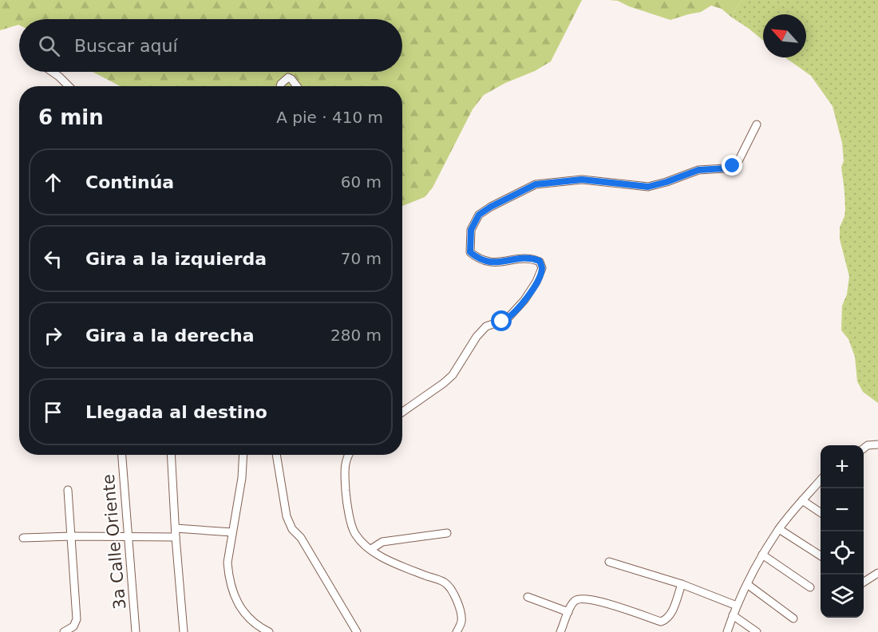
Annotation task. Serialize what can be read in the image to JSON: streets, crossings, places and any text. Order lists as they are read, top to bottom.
{
  "streets": {
    "street": ["3a Calle Oriente"]
  },
  "north": "top left",
  "page": {
    "search": "Buscar aquí",
    "heading": ["6 min", "A pie · 410 m"],
    "list": [
      ["Continúa", "60 m"],
      ["Gira a la izquierda", "70 m"],
      ["Gira a la derecha", "280 m"],
      "Llegada al destino"
    ],
    "map_buttons": ["+", "−"]
  }
}
